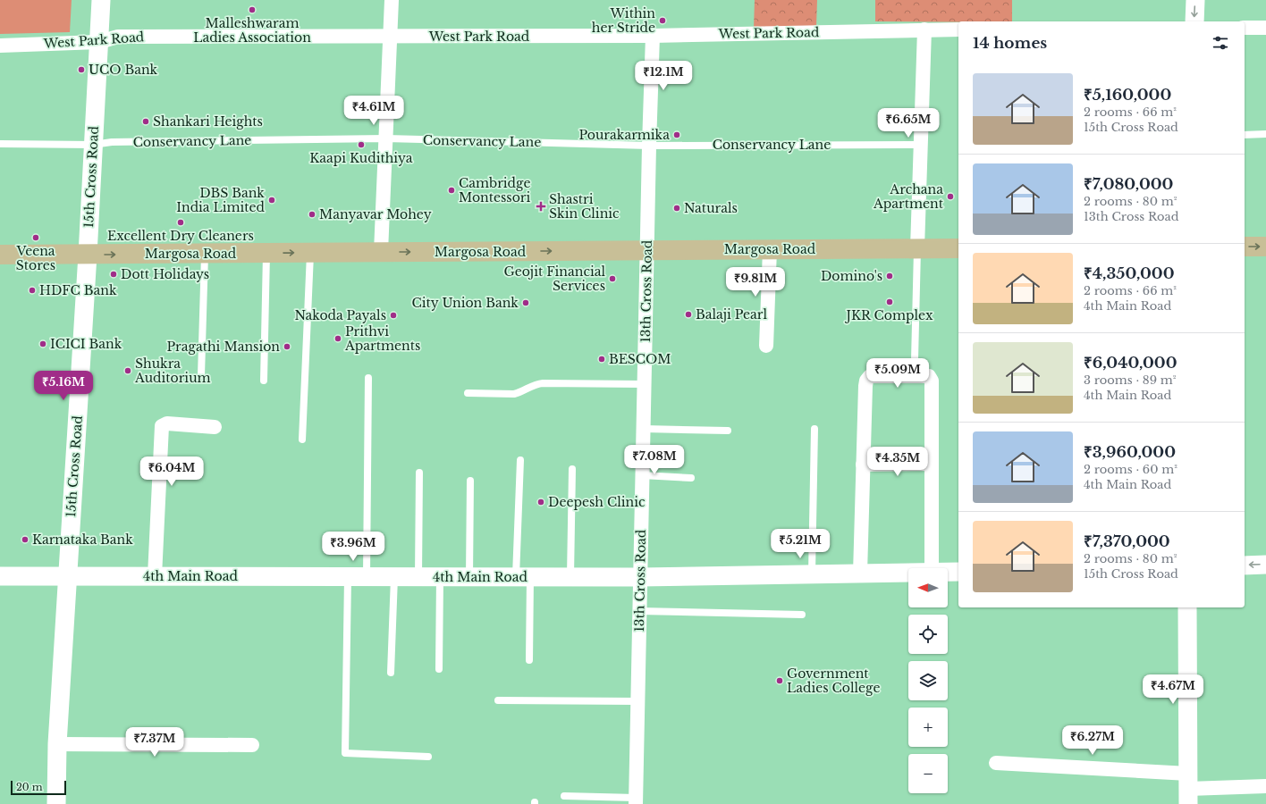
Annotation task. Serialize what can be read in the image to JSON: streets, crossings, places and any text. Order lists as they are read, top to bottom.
{
  "streets": {
    "main road": ["Margosa Road"],
    "street": [
      "West Park Road",
      "15th Cross Road",
      "13th Cross Road",
      "4th Main Road"
    ],
    "lane": ["Conservancy Lane"]
  },
  "crossings": [
    ["West Park Road", "15th Cross Road"],
    ["West Park Road", "13th Cross Road"],
    ["Conservancy Lane", "15th Cross Road"],
    ["Conservancy Lane", "13th Cross Road"],
    ["15th Cross Road", "Margosa Road"],
    ["15th Cross Road", "4th Main Road"],
    ["Margosa Road", "13th Cross Road"],
    ["13th Cross Road", "4th Main Road"]
  ],
  "one_way": ["Margosa Road"],
  "places": {
    "other": [
      "Malleshwaram Ladies Association",
      "Within her Stride",
      "UCO Bank",
      "Shankari Heights",
      "Pourakarmika",
      "Kaapi Kudithiya",
      "Cambridge Montessori",
      "Archana Apartment",
      "DBS Bank India Limited",
      "Naturals",
      "Manyavar Mohey",
      "Excellent Dry Cleaners",
      "Veena Stores",
      "Dott Holidays",
      "Domino's",
      "Geojit Financial Services",
      "HDFC Bank",
      "JKR Complex",
      "City Union Bank",
      "Balaji Pearl",
      "Nakoda Payals",
      "Prithvi Apartments",
      "ICICI Bank",
      "Pragathi Mansion",
      "BESCOM",
      "Shukra Auditorium",
      "Deepesh Clinic",
      "Karnataka Bank",
      "Government Ladies College"
    ],
    "health": ["Shastri Skin Clinic"]
  },
  "scale_bar": "20 m",
  "north": "left",
  "page": {
    "heading": "14 homes",
    "price": [
      "₹12.1M",
      "₹4.61M",
      "₹6.65M",
      "₹9.81M",
      "₹5.09M",
      "₹5.16M",
      "₹7.08M",
      "₹4.35M",
      "₹6.04M",
      "₹5.21M",
      "₹3.96M",
      "₹4.67M",
      "₹6.27M",
      "₹7.37M"
    ],
    "list": [
      {
        "name": "₹5,160,000",
        "note": "2 rooms · 66 m² · 15th Cross Road"
      },
      {
        "name": "₹7,080,000",
        "note": "2 rooms · 80 m² · 13th Cross Road"
      },
      {
        "name": "₹4,350,000",
        "note": "2 rooms · 66 m² · 4th Main Road"
      },
      {
        "name": "₹6,040,000",
        "note": "3 rooms · 89 m² · 4th Main Road"
      },
      {
        "name": "₹3,960,000",
        "note": "2 rooms · 60 m² · 4th Main Road"
      },
      {
        "name": "₹7,370,000",
        "note": "2 rooms · 80 m² · 15th Cross Road"
      }
    ],
    "map_buttons": ["+", "−"],
    "scale": "20 m"
  }
}
